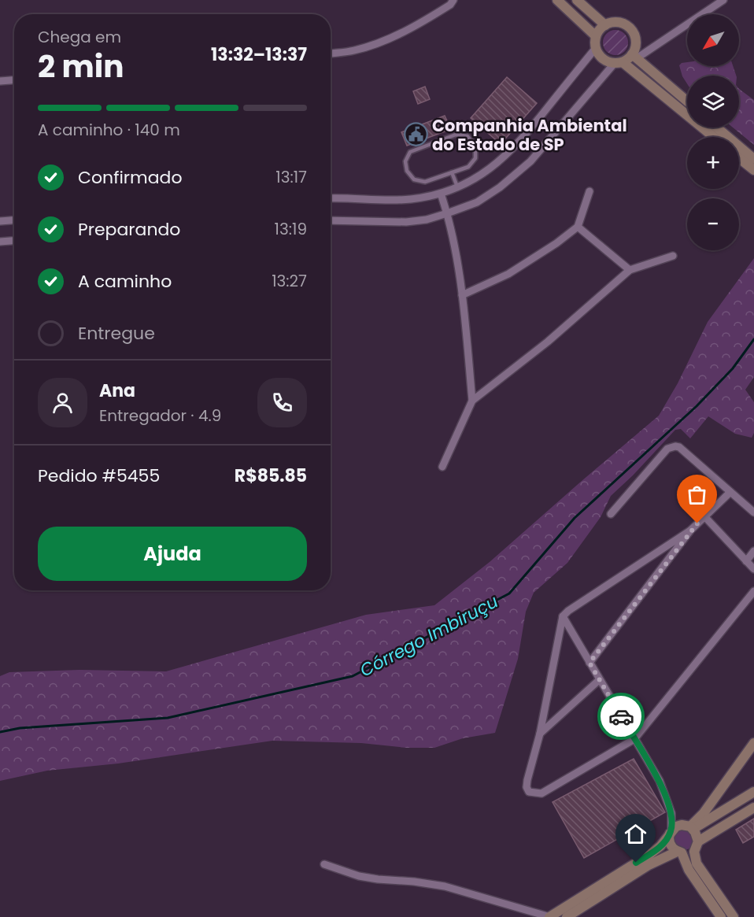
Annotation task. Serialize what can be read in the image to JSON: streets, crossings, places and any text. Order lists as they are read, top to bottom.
{
  "water": ["Córrego Imbiruçu"],
  "places": {
    "public building": ["Companhia Ambiental do Estado de SP"]
  },
  "north": "bottom left",
  "page": {
    "map_buttons": ["+", "−"],
    "heading": ["2 min", "Chega em", "13:32–13:37"],
    "panel": [
      "Ana",
      "Entregador · 4.9",
      "Pedido #5455",
      "R$85.85"
    ],
    "bar": "A caminho · 140 m",
    "list": [
      ["Confirmado", "13:17"],
      ["Preparando", "13:19"],
      ["A caminho", "13:27"],
      "Entregue"
    ],
    "buttons": "Ajuda"
  }
}
